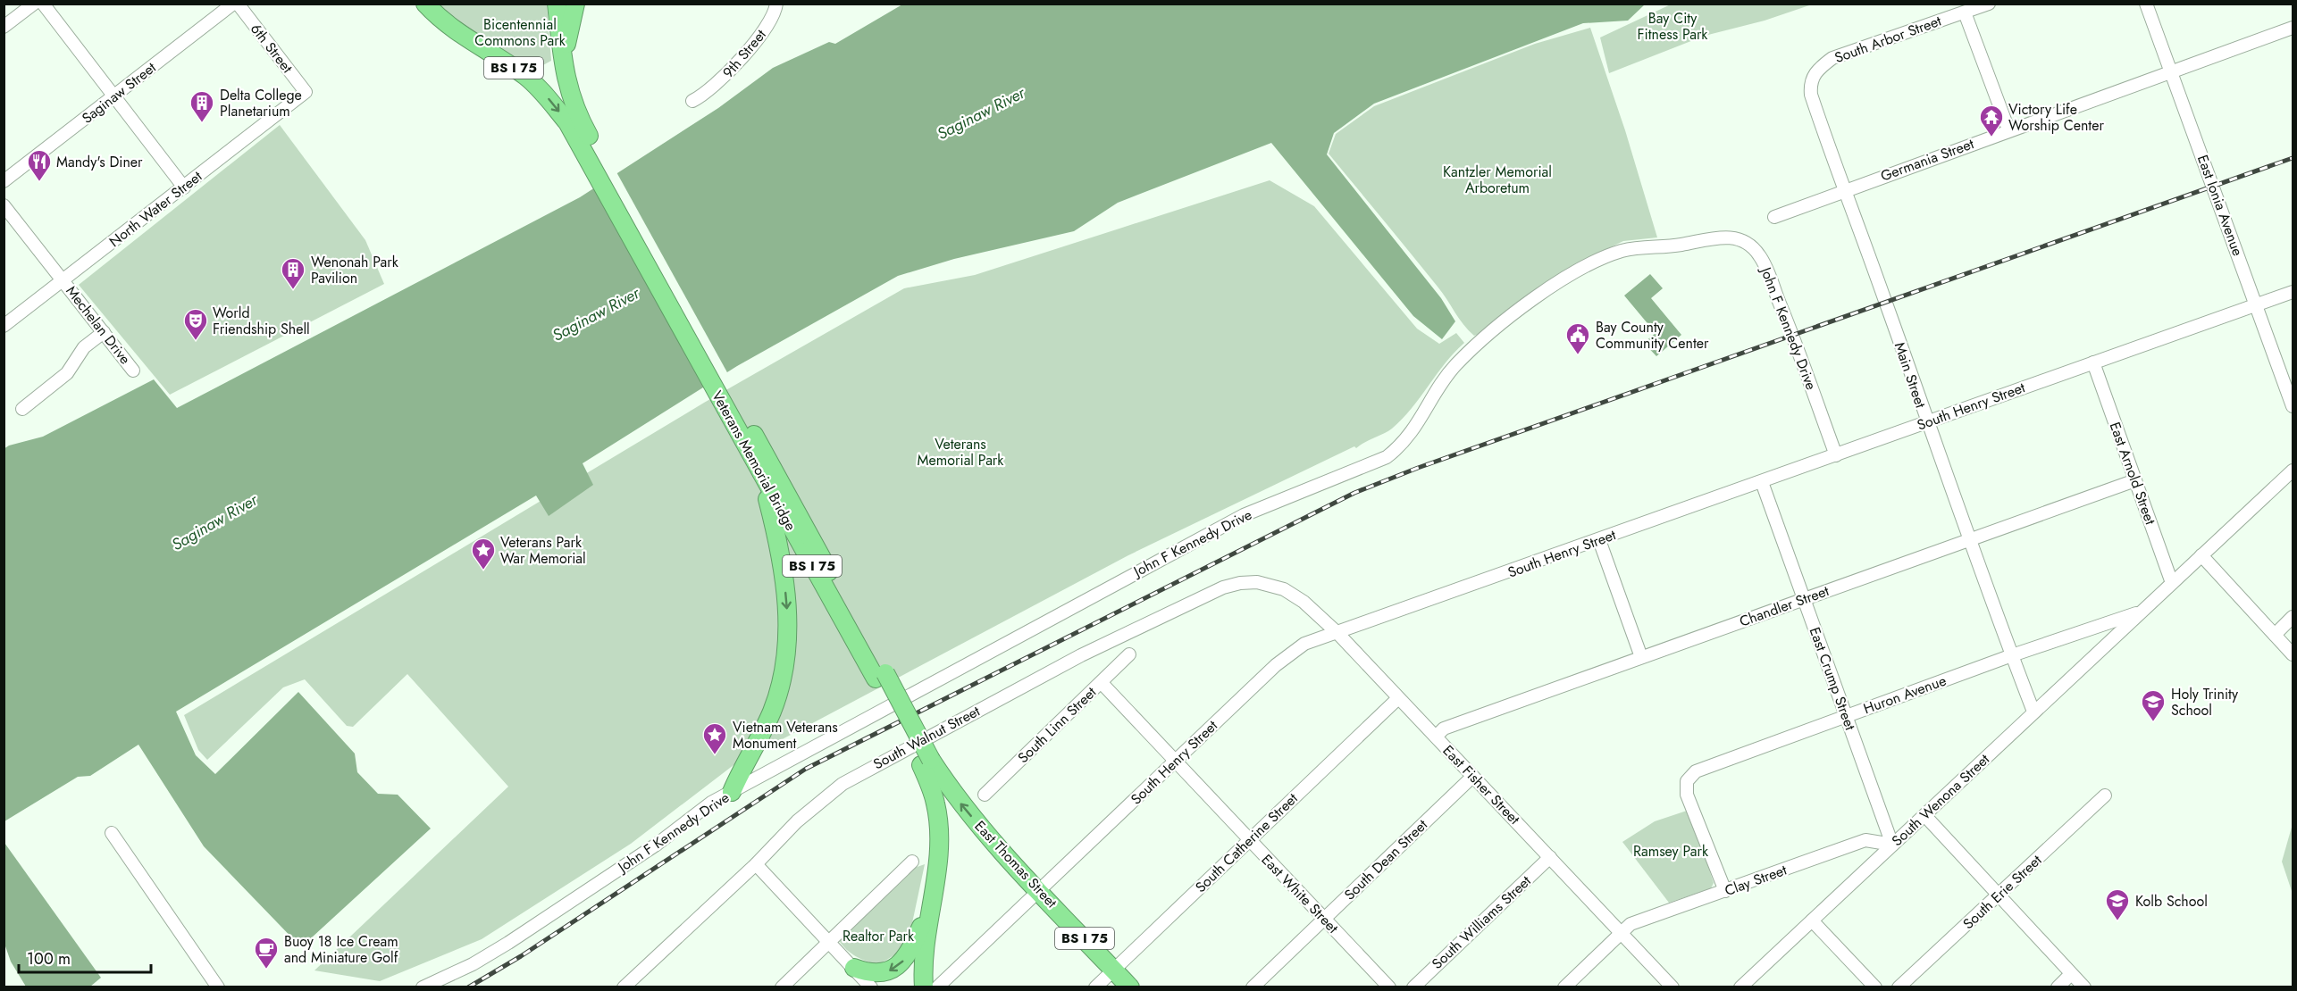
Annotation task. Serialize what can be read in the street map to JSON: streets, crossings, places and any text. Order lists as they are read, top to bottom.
{
  "streets": {
    "highway": ["BS I 75", "Veterans Memorial Bridge", "East Thomas Street"],
    "street": [
      "South Arbor Street",
      "6th Street",
      "9th Street",
      "Saginaw Street",
      "Germania Street",
      "East Ionia Avenue",
      "North Water Street",
      "Mechelan Drive",
      "John F Kennedy Drive",
      "Main Street",
      "South Henry Street",
      "East Arnold Street",
      "Chandler Street",
      "East Crump Street",
      "Huron Avenue",
      "South Linn Street",
      "South Walnut Street",
      "East Fisher Street",
      "South Wenona Street",
      "South Catherine Street",
      "South Dean Street",
      "Clay Street",
      "South Erie Street",
      "East White Street",
      "South Williams Street"
    ]
  },
  "crossings": [
    ["South Arbor Street", "Main Street"],
    ["6th Street", "North Water Street"],
    ["Germania Street", "East Ionia Avenue"],
    ["Germania Street", "Main Street"],
    ["East Ionia Avenue", "South Henry Street"],
    ["North Water Street", "Mechelan Drive"],
    ["John F Kennedy Drive", "South Henry Street"],
    ["Main Street", "South Henry Street"],
    ["Main Street", "Chandler Street"],
    ["Main Street", "Huron Avenue"],
    ["Main Street", "South Wenona Street"],
    ["South Henry Street", "East Arnold Street"],
    ["South Henry Street", "East Crump Street"],
    ["South Henry Street", "East Fisher Street"],
    ["South Henry Street", "East Thomas Street"],
    ["South Henry Street", "East White Street"],
    ["Veterans Memorial Bridge", "East Thomas Street"],
    ["East Arnold Street", "Chandler Street"],
    ["East Arnold Street", "South Wenona Street"],
    ["Chandler Street", "East Crump Street"],
    ["Chandler Street", "East Fisher Street"],
    ["East Crump Street", "Huron Avenue"],
    ["East Crump Street", "South Wenona Street"],
    ["East Crump Street", "Clay Street"],
    ["Huron Avenue", "South Wenona Street"],
    ["Huron Avenue", "Clay Street"],
    ["South Linn Street", "East White Street"],
    ["South Walnut Street", "East Fisher Street"],
    ["East Fisher Street", "South Catherine Street"],
    ["East Fisher Street", "South Dean Street"],
    ["East Fisher Street", "Clay Street"],
    ["East Fisher Street", "South Williams Street"],
    ["South Wenona Street", "Clay Street"],
    ["South Catherine Street", "East Thomas Street"],
    ["South Catherine Street", "East White Street"],
    ["South Dean Street", "East White Street"]
  ],
  "one_way": ["East Thomas Street"],
  "water": ["Saginaw River"],
  "parks": [
    "Bay City Fitness Park",
    "Bicentennial Commons Park",
    "Kantzler Memorial Arboretum",
    "Veterans Memorial Park",
    "Ramsey Park",
    "Realtor Park"
  ],
  "places": {
    "building": ["Delta College Planetarium", "Wenonah Park Pavilion"],
    "temple": ["Victory Life Worship Center"],
    "restaurant": ["Mandy's Diner"],
    "theatre": ["World Friendship Shell"],
    "public building": ["Bay County Community Center"],
    "place": ["Veterans Park War Memorial", "Vietnam Veterans Monument"],
    "school or university": ["Holy Trinity School", "Kolb School"],
    "cafe": ["Buoy 18 Ice Cream and Miniature Golf"]
  },
  "scale_bar": "100 m"
}
